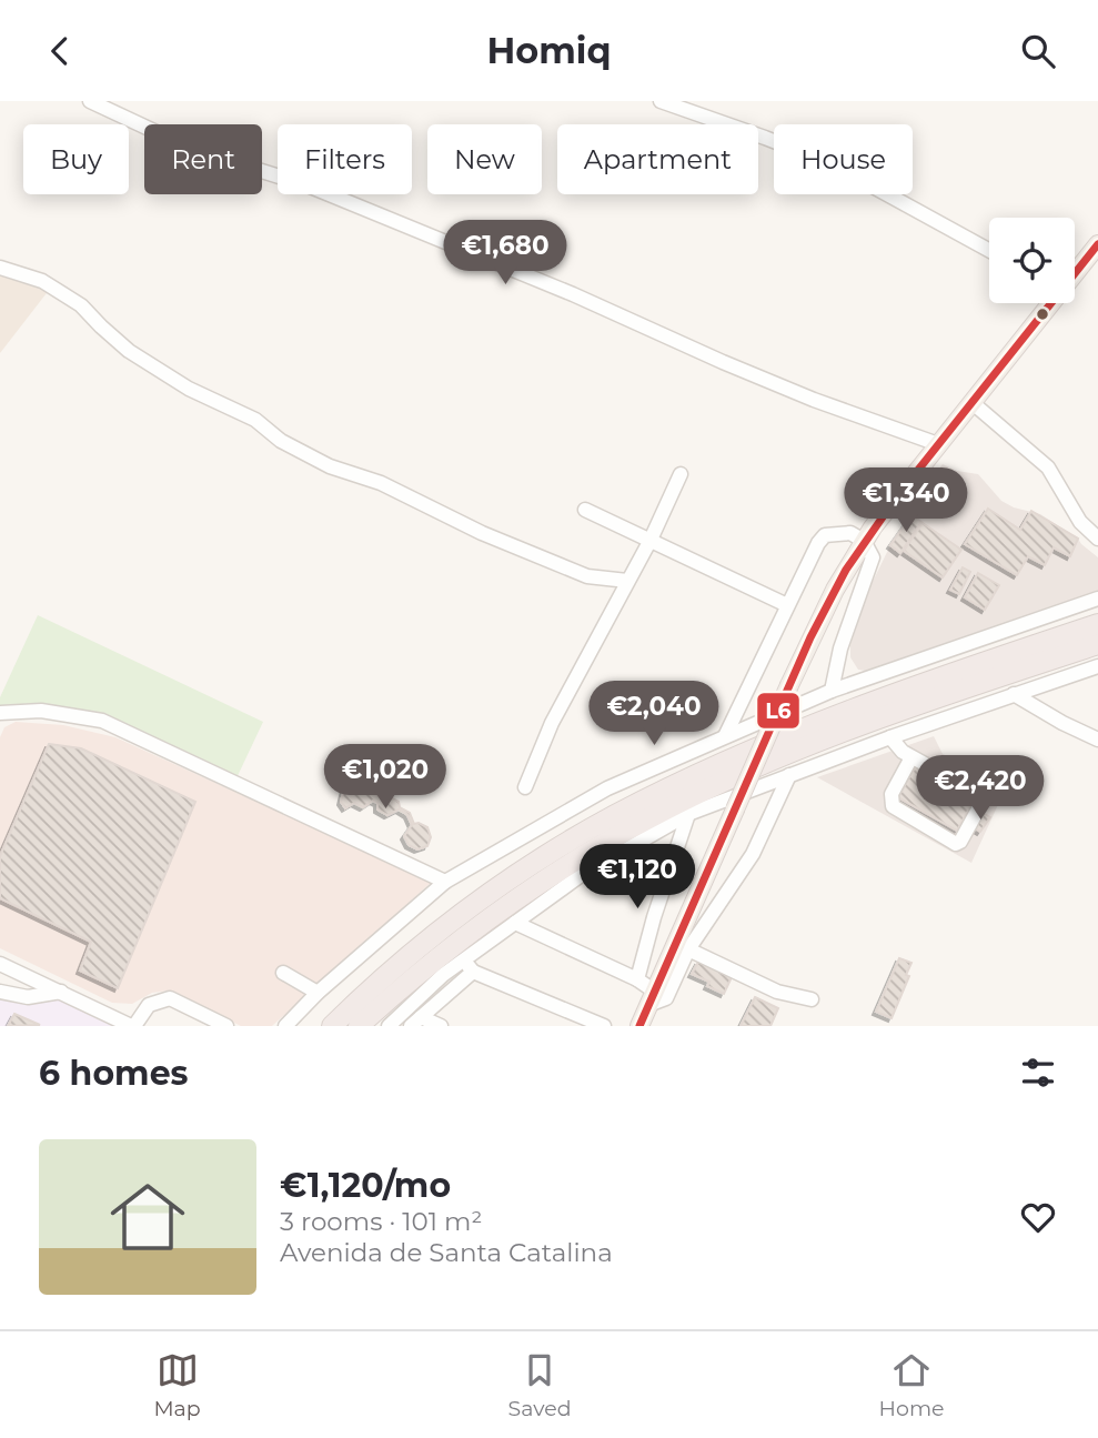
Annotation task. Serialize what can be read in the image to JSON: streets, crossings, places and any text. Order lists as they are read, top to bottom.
{
  "lines": ["transit line L6"],
  "page": {
    "header": "Homiq",
    "chip": [
      "Buy",
      "Rent",
      "Filters",
      "New",
      "Apartment",
      "House"
    ],
    "price": [
      "€1,680",
      "€1,340",
      "€2,040",
      "€1,020",
      "€2,420",
      "€1,120"
    ],
    "heading": "6 homes",
    "list": [
      {
        "name": "€1,120/mo",
        "note": "3 rooms · 101 m² · Avenida de Santa Catalina"
      }
    ],
    "tabs": ["Map", "Saved", "Home"]
  }
}
